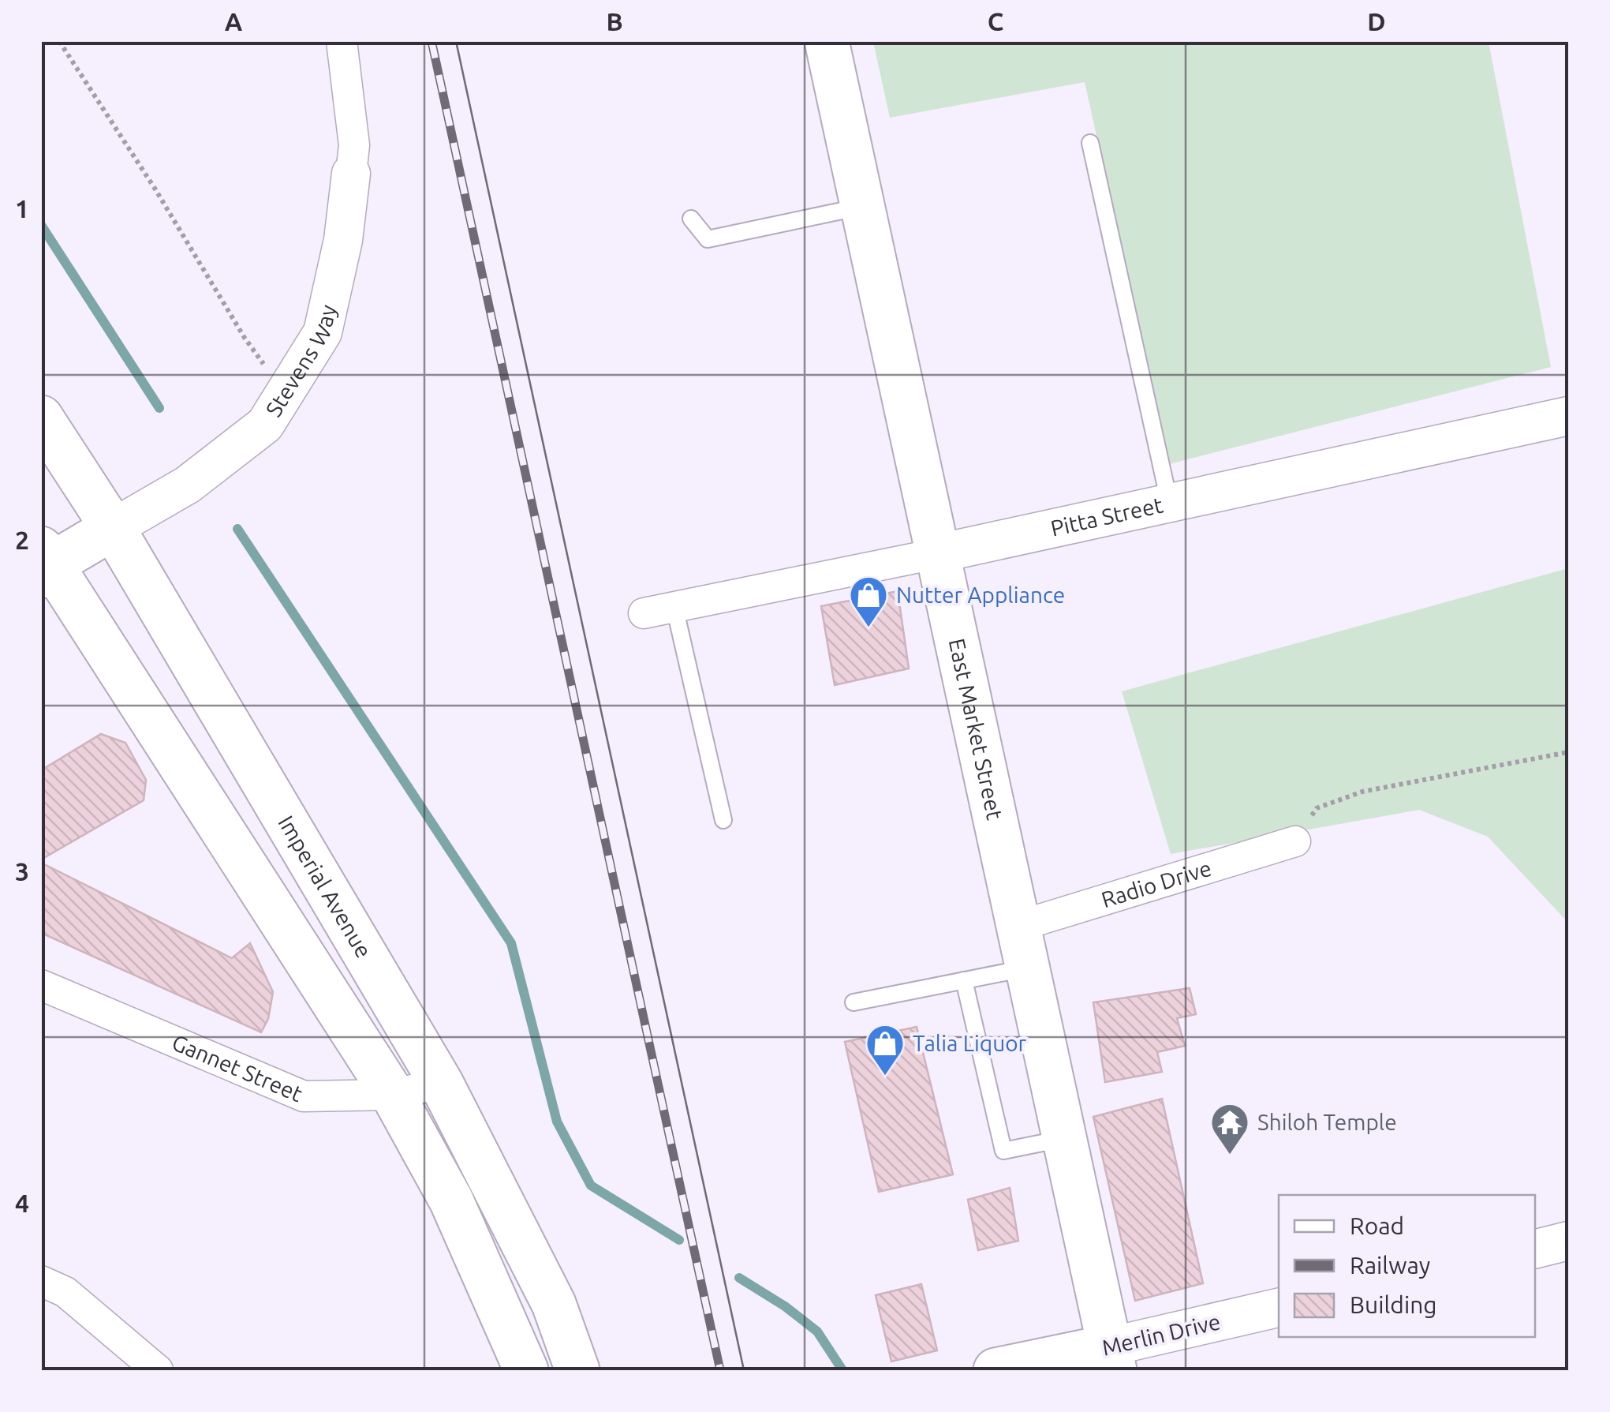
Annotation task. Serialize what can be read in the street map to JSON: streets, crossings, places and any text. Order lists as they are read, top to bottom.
{
  "streets": {
    "main road": [
      "Stevens Way",
      "East Market Street",
      "Imperial Avenue",
      "Merlin Drive"
    ],
    "street": ["Pitta Street", "Radio Drive", "Gannet Street"]
  },
  "crossings": [
    ["Stevens Way", "Imperial Avenue"],
    ["Pitta Street", "East Market Street"],
    ["East Market Street", "Radio Drive"],
    ["East Market Street", "Merlin Drive"],
    ["Imperial Avenue", "Gannet Street"]
  ],
  "places": {
    "shop": ["Nutter Appliance", "Talia Liquor"],
    "temple": ["Shiloh Temple"]
  },
  "legend": ["Road", "Railway", "Building"],
  "grid": {
    "columns": [
      "A",
      "B",
      "C",
      "D"
    ],
    "rows": [
      "1",
      "2",
      "3",
      "4"
    ]
  }
}
